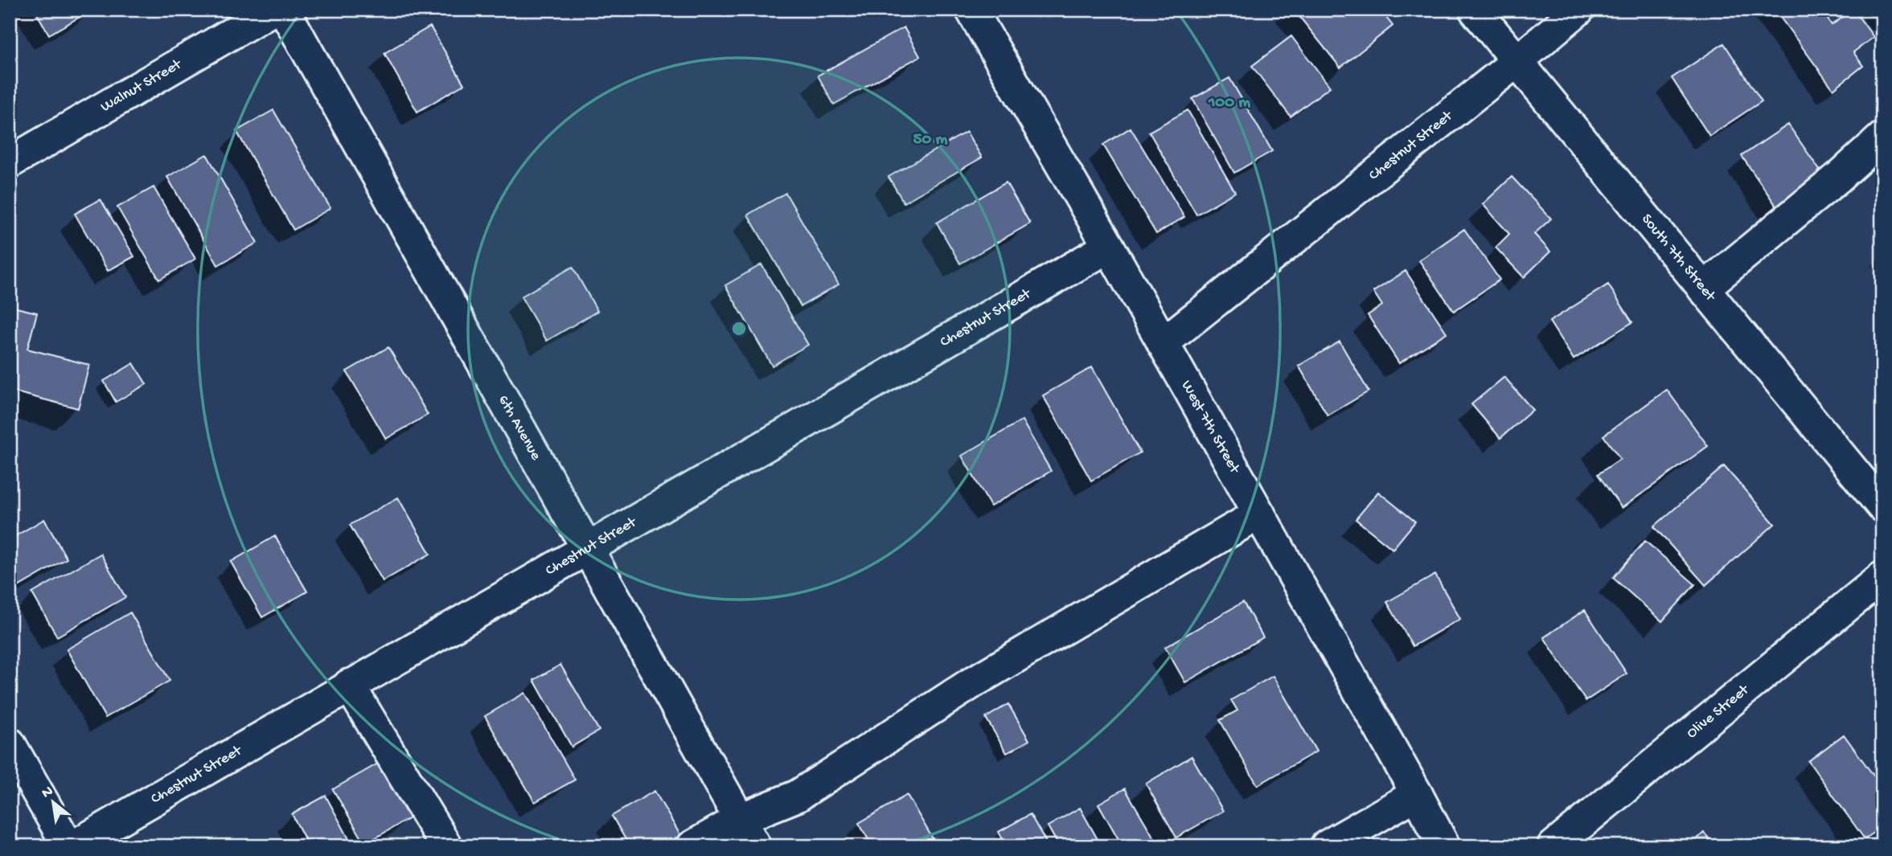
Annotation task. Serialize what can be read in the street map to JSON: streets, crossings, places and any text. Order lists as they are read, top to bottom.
{
  "streets": {
    "street": [
      "Walnut Street",
      "Chestnut Street",
      "South 7th Street",
      "West 7th Street",
      "6th Avenue",
      "Olive Street"
    ]
  },
  "crossings": [
    ["Chestnut Street", "South 7th Street"],
    ["Chestnut Street", "West 7th Street"],
    ["Chestnut Street", "6th Avenue"]
  ],
  "north": "top left",
  "rings": ["100 m", "50 m"]
}
